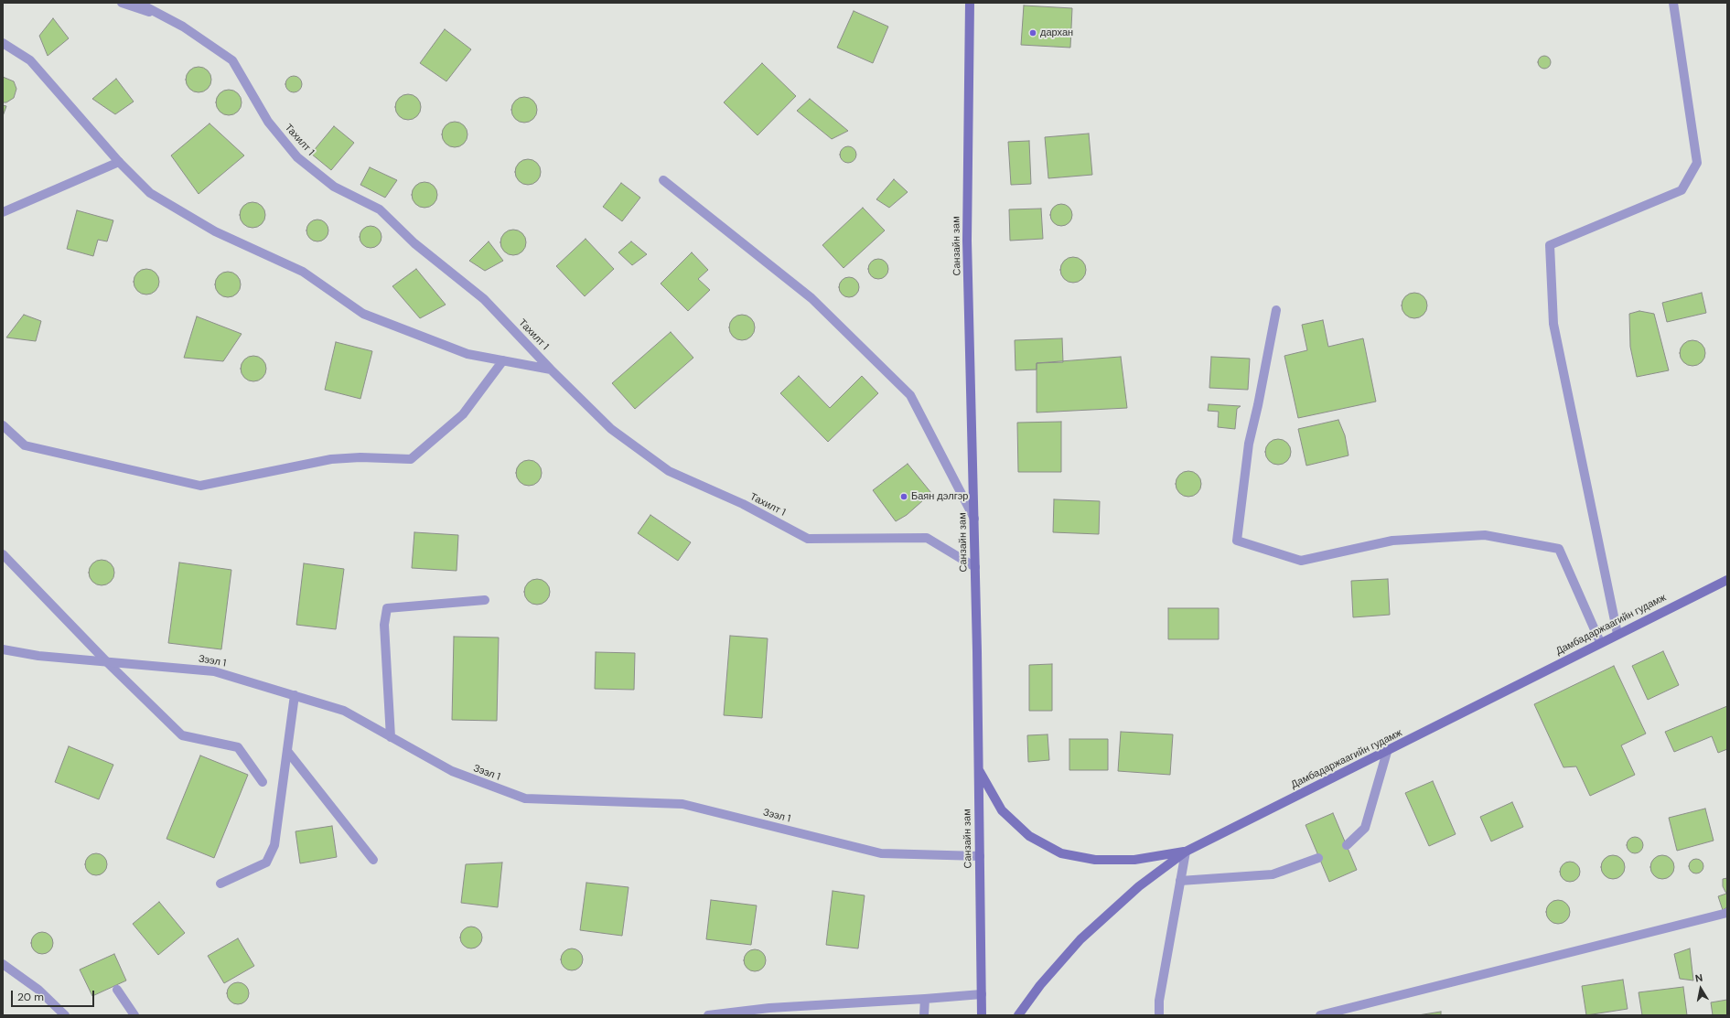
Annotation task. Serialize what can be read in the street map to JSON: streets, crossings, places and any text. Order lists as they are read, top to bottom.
{
  "streets": {
    "main road": ["Санзайн зам", "Дамбадаржаагийн гудамж"],
    "street": ["Тахилт 1", "Зээл 1"]
  },
  "crossings": [
    ["Тахилт 1", "Санзайн зам"],
    ["Санзайн зам", "Зээл 1"]
  ],
  "places": ["дархан", "Баян дэлгэр"],
  "scale_bar": "20 m",
  "north": "top"
}
